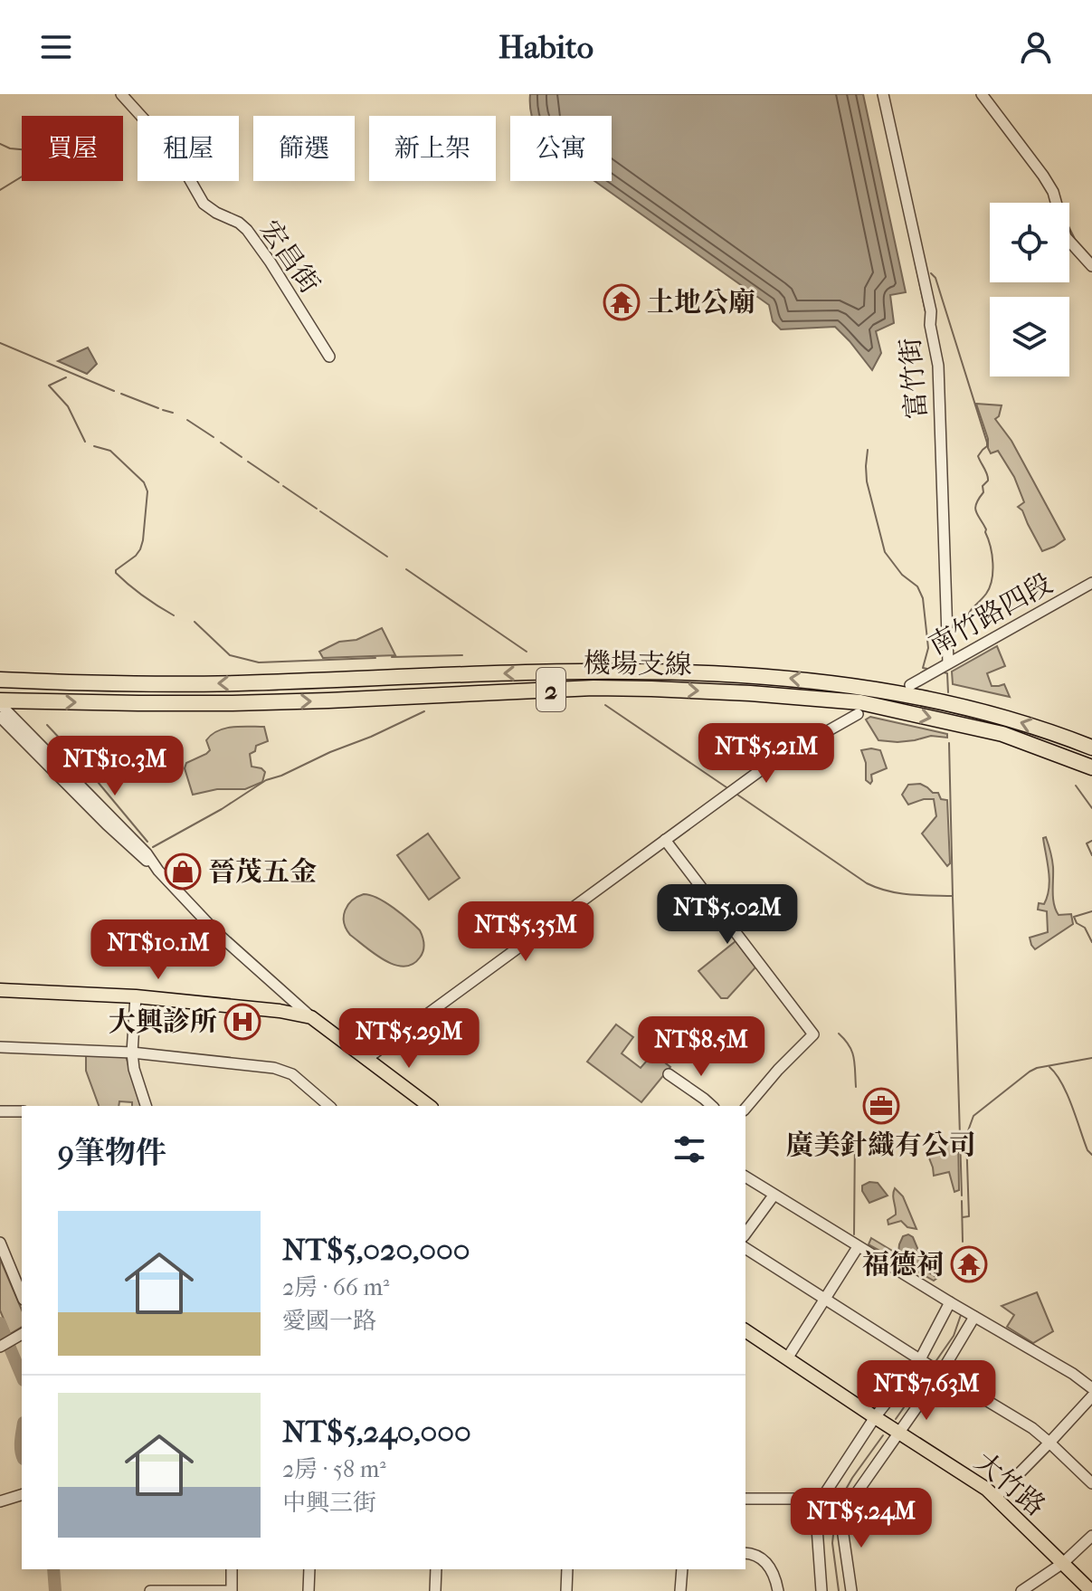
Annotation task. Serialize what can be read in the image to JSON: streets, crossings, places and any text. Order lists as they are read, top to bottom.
{
  "streets": {
    "highway": ["機場支線", "2"],
    "main road": ["大竹路"],
    "street": ["宏昌街", "富竹街", "南竹路四段"]
  },
  "crossings": [
    ["富竹街", "南竹路四段"]
  ],
  "places": {
    "temple": ["土地公廟", "福德祠"],
    "shop": ["晉茂五金"],
    "hospital": ["大興診所"],
    "office": ["廣美針織有公司"]
  },
  "page": {
    "header": "Habito",
    "chip": [
      "買屋",
      "租屋",
      "篩選",
      "新上架",
      "公寓"
    ],
    "price": [
      "NT$5.21M",
      "NT$10.3M",
      "NT$5.02M",
      "NT$5.35M",
      "NT$10.1M",
      "NT$5.29M",
      "NT$8.5M",
      "NT$7.63M",
      "NT$5.24M"
    ],
    "heading": "9筆物件",
    "list": [
      {
        "name": "NT$5,020,000",
        "note": "2房 · 66 m² · 愛國一路"
      },
      {
        "name": "NT$5,240,000",
        "note": "2房 · 58 m² · 中興三街"
      }
    ]
  }
}
